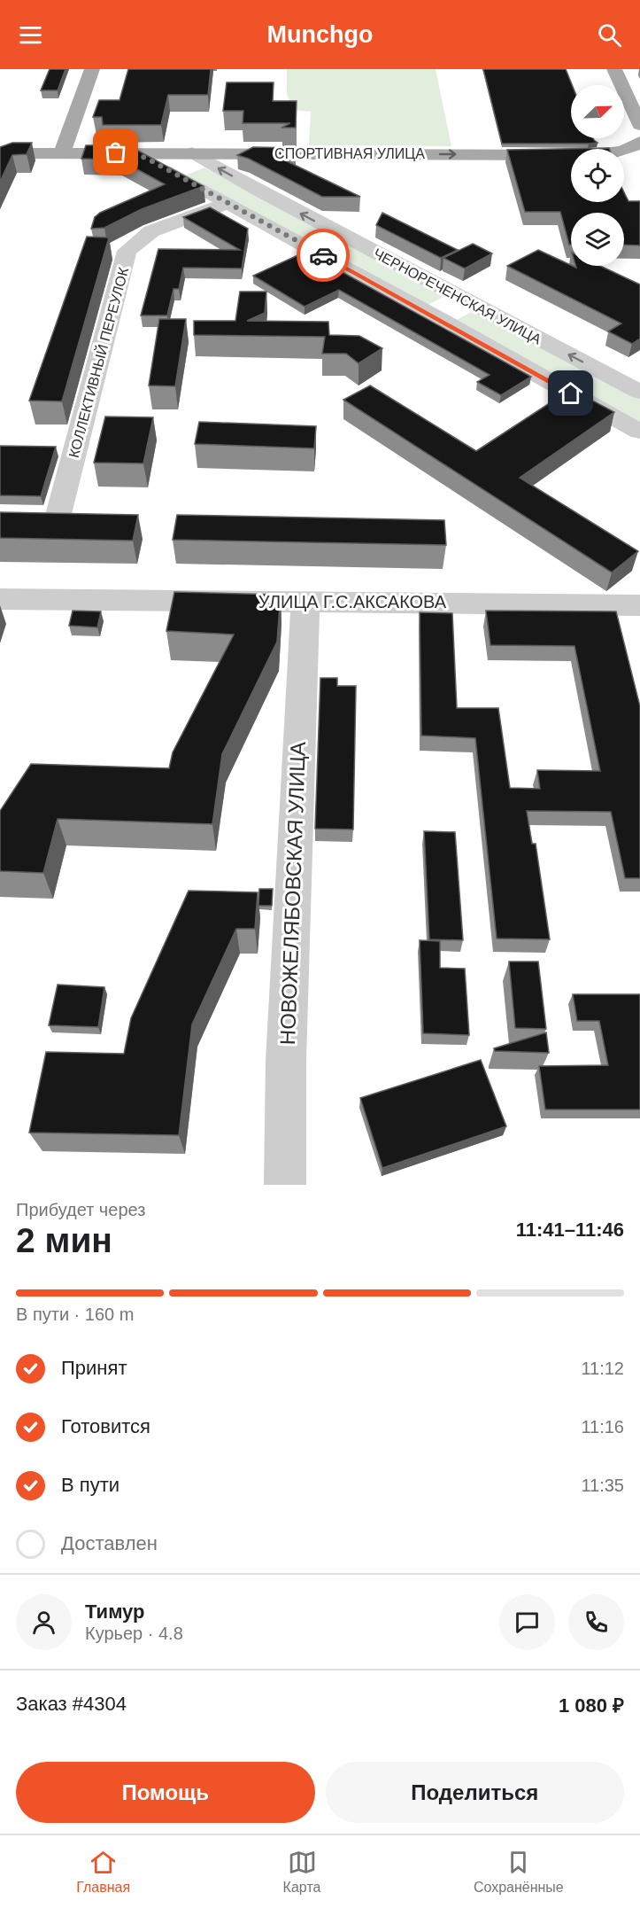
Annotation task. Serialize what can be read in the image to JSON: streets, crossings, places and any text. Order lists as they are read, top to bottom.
{
  "streets": {
    "main road": ["СПОРТИВНАЯ УЛИЦА"],
    "street": [
      "ЧЕРНОРЕЧЕНСКАЯ УЛИЦА",
      "КОЛЛЕКТИВНЫЙ ПЕРЕУЛОК",
      "УЛИЦА Г.С.АКСАКОВА",
      "НОВОЖЕЛЯБОВСКАЯ УЛИЦА"
    ]
  },
  "crossings": [
    ["СПОРТИВНАЯ УЛИЦА", "ЧЕРНОРЕЧЕНСКАЯ УЛИЦА"],
    ["ЧЕРНОРЕЧЕНСКАЯ УЛИЦА", "КОЛЛЕКТИВНЫЙ ПЕРЕУЛОК"],
    ["УЛИЦА Г.С.АКСАКОВА", "НОВОЖЕЛЯБОВСКАЯ УЛИЦА"]
  ],
  "one_way": ["СПОРТИВНАЯ УЛИЦА"],
  "north": "top right",
  "page": {
    "header": "Munchgo",
    "heading": ["2 мин", "Прибудет через", "11:41–11:46"],
    "panel": [
      "Тимур",
      "Курьер · 4.8",
      "Заказ #4304",
      "1 080 ₽"
    ],
    "bar": "В пути · 160 m",
    "list": [
      ["Принят", "11:12"],
      ["Готовится", "11:16"],
      ["В пути", "11:35"],
      "Доставлен"
    ],
    "buttons": ["Помощь", "Поделиться"],
    "tabs": ["Главная", "Карта", "Сохранённые"]
  }
}
